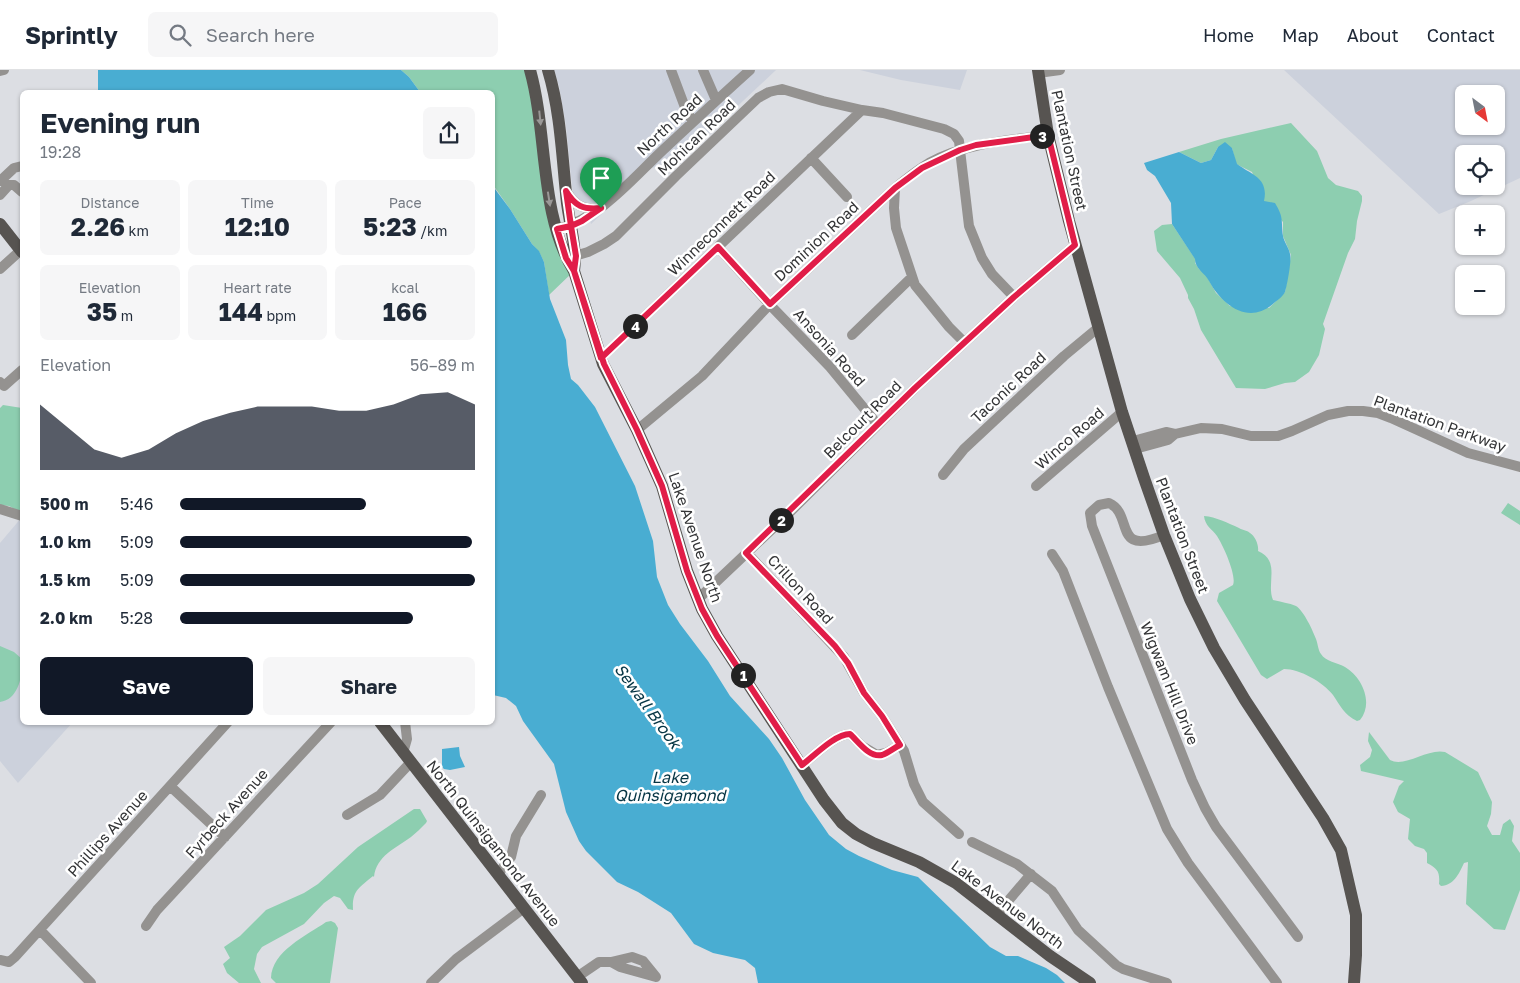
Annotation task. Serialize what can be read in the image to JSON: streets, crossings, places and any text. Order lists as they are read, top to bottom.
{
  "streets": {
    "main road": ["Plantation Street", "Lake Avenue North", "North Quinsigamond Avenue"],
    "street": [
      "North Road",
      "Mohican Road",
      "Winneconnett Road",
      "Dominion Road",
      "Ansonia Road",
      "Taconic Road",
      "Belcourt Road",
      "Plantation Parkway",
      "Winco Road",
      "Crillon Road",
      "Wigwam Hill Drive",
      "Fyrbeck Avenue",
      "Phillips Avenue"
    ]
  },
  "crossings": [
    ["North Road", "Lake Avenue North"],
    ["Mohican Road", "Winneconnett Road"],
    ["Mohican Road", "Dominion Road"],
    ["Mohican Road", "Lake Avenue North"],
    ["Plantation Street", "Dominion Road"],
    ["Plantation Street", "Taconic Road"],
    ["Plantation Street", "Belcourt Road"],
    ["Plantation Street", "Plantation Parkway"],
    ["Plantation Street", "Winco Road"],
    ["Plantation Street", "Wigwam Hill Drive"],
    ["Winneconnett Road", "Ansonia Road"],
    ["Winneconnett Road", "Lake Avenue North"],
    ["Dominion Road", "Ansonia Road"],
    ["Dominion Road", "Lake Avenue North"],
    ["Ansonia Road", "Belcourt Road"],
    ["Belcourt Road", "Lake Avenue North"],
    ["Belcourt Road", "Crillon Road"]
  ],
  "water": ["Sewall Brook", "Lake Quinsigamond"],
  "north": "bottom right",
  "page": {
    "header": "Sprintly",
    "search": "Search here",
    "nav": [
      "Home",
      "Map",
      "About",
      "Contact"
    ],
    "map_buttons": ["+", "−"],
    "heading": ["Evening run", "19:28"],
    "pins": [
      "3",
      "4",
      "2",
      "1"
    ],
    "stats": [
      ["Distance", "2.26 km"],
      ["Time", "12:10"],
      ["Pace", "5:23 /km"],
      ["Elevation", "35 m"],
      ["Heart rate", "144 bpm"],
      ["kcal", "166"]
    ],
    "chart": ["Elevation", "56–89 m"],
    "list": [
      {
        "name": "500 m",
        "note": "5:46"
      },
      {
        "name": "1.0 km",
        "note": "5:09"
      },
      {
        "name": "1.5 km",
        "note": "5:09"
      },
      {
        "name": "2.0 km",
        "note": "5:28"
      }
    ],
    "buttons": ["Save", "Share"]
  }
}
